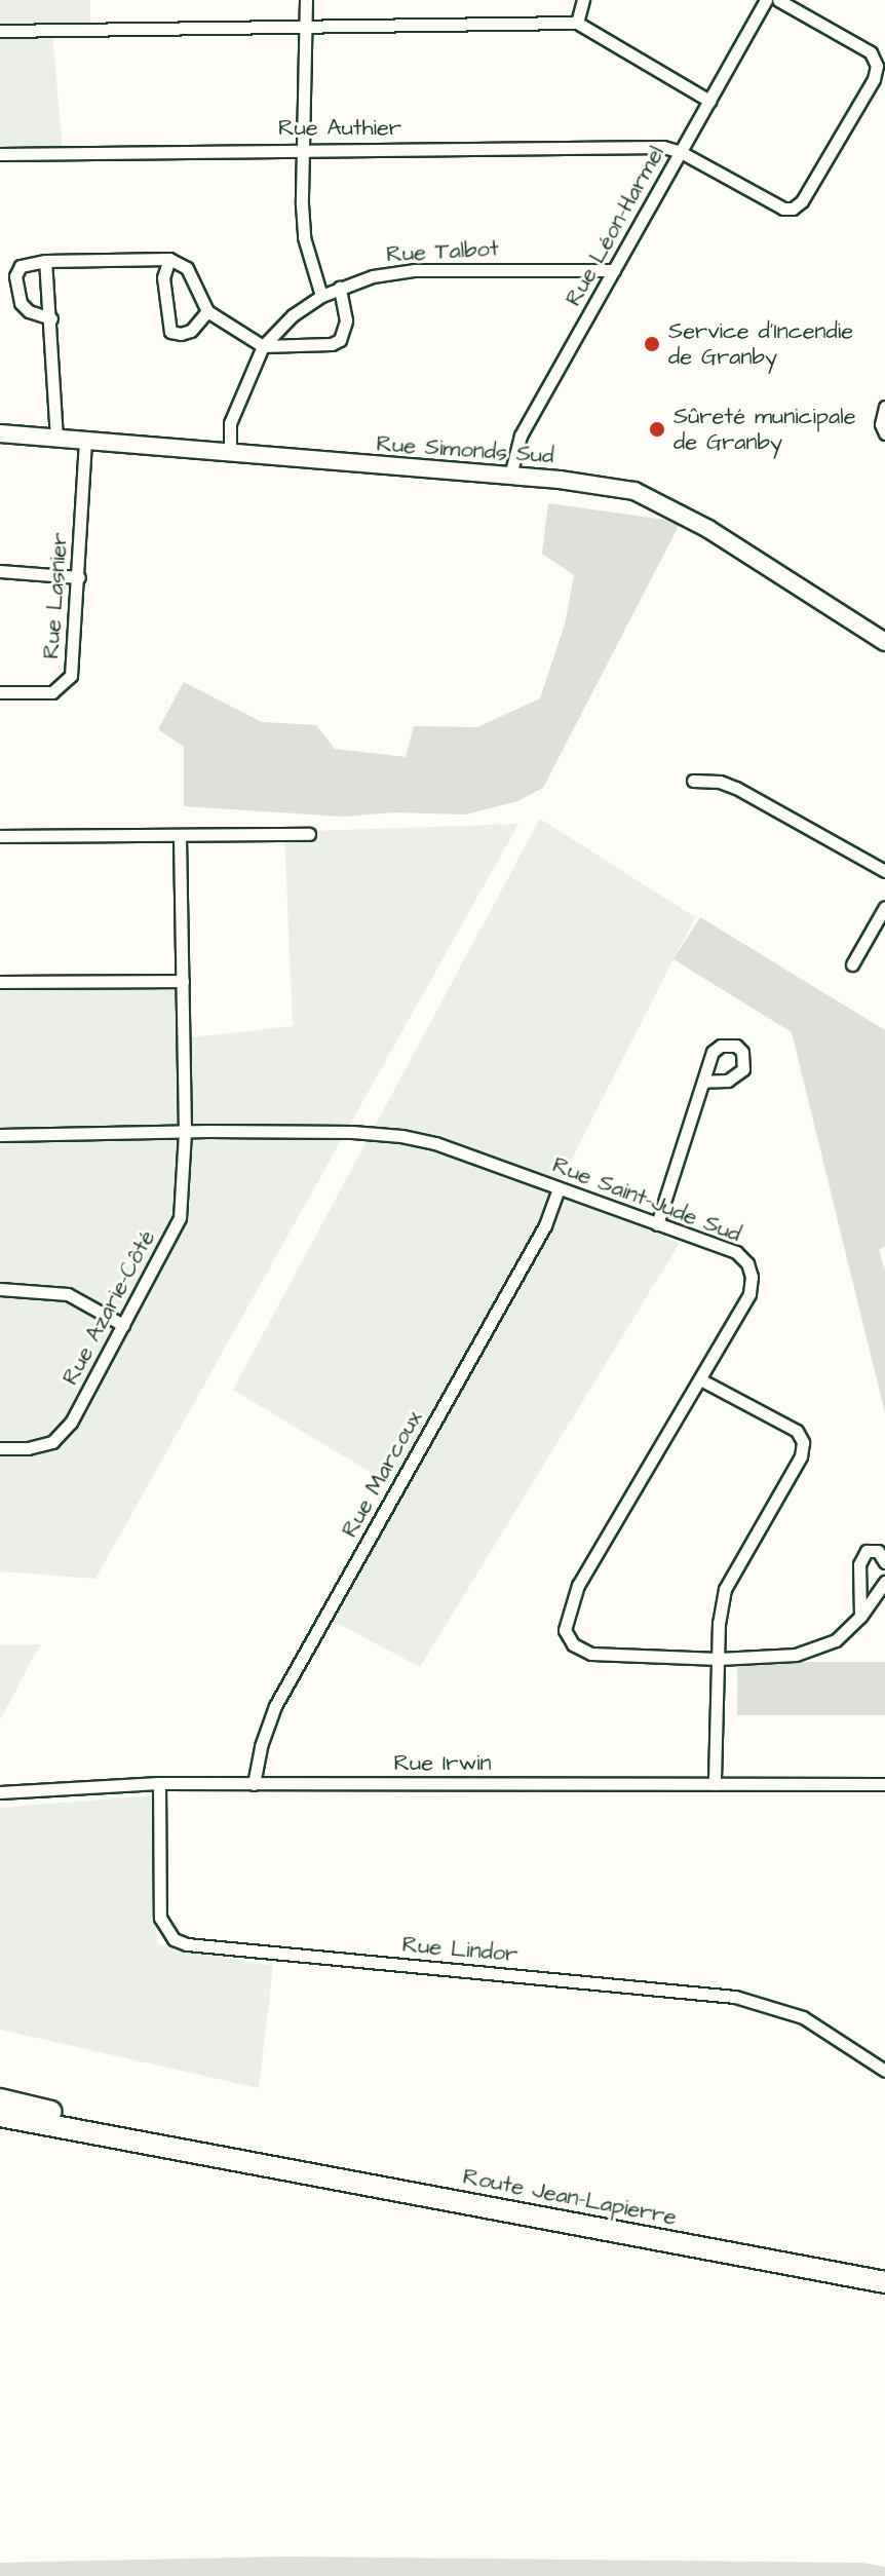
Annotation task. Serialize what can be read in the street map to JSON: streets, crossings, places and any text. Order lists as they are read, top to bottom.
{
  "streets": {
    "highway": ["Route Jean-Lapierre"],
    "street": [
      "Rue Authier",
      "Rue Léon-Harmel",
      "Rue Talbot",
      "Rue Simonds Sud",
      "Rue Lasnier",
      "Rue Saint-Jude Sud",
      "Rue Azarie-Côté",
      "Rue Marcoux",
      "Rue Irwin",
      "Rue Lindor"
    ]
  },
  "crossings": [
    ["Rue Authier", "Rue Léon-Harmel"],
    ["Rue Léon-Harmel", "Rue Talbot"],
    ["Rue Léon-Harmel", "Rue Simonds Sud"],
    ["Rue Talbot", "Rue Simonds Sud"],
    ["Rue Simonds Sud", "Rue Lasnier"],
    ["Rue Saint-Jude Sud", "Rue Azarie-Côté"],
    ["Rue Saint-Jude Sud", "Rue Marcoux"],
    ["Rue Marcoux", "Rue Irwin"],
    ["Rue Irwin", "Rue Lindor"]
  ],
  "places": ["Service d'Incendie de Granby", "Sûreté municipale de Granby"]
}
